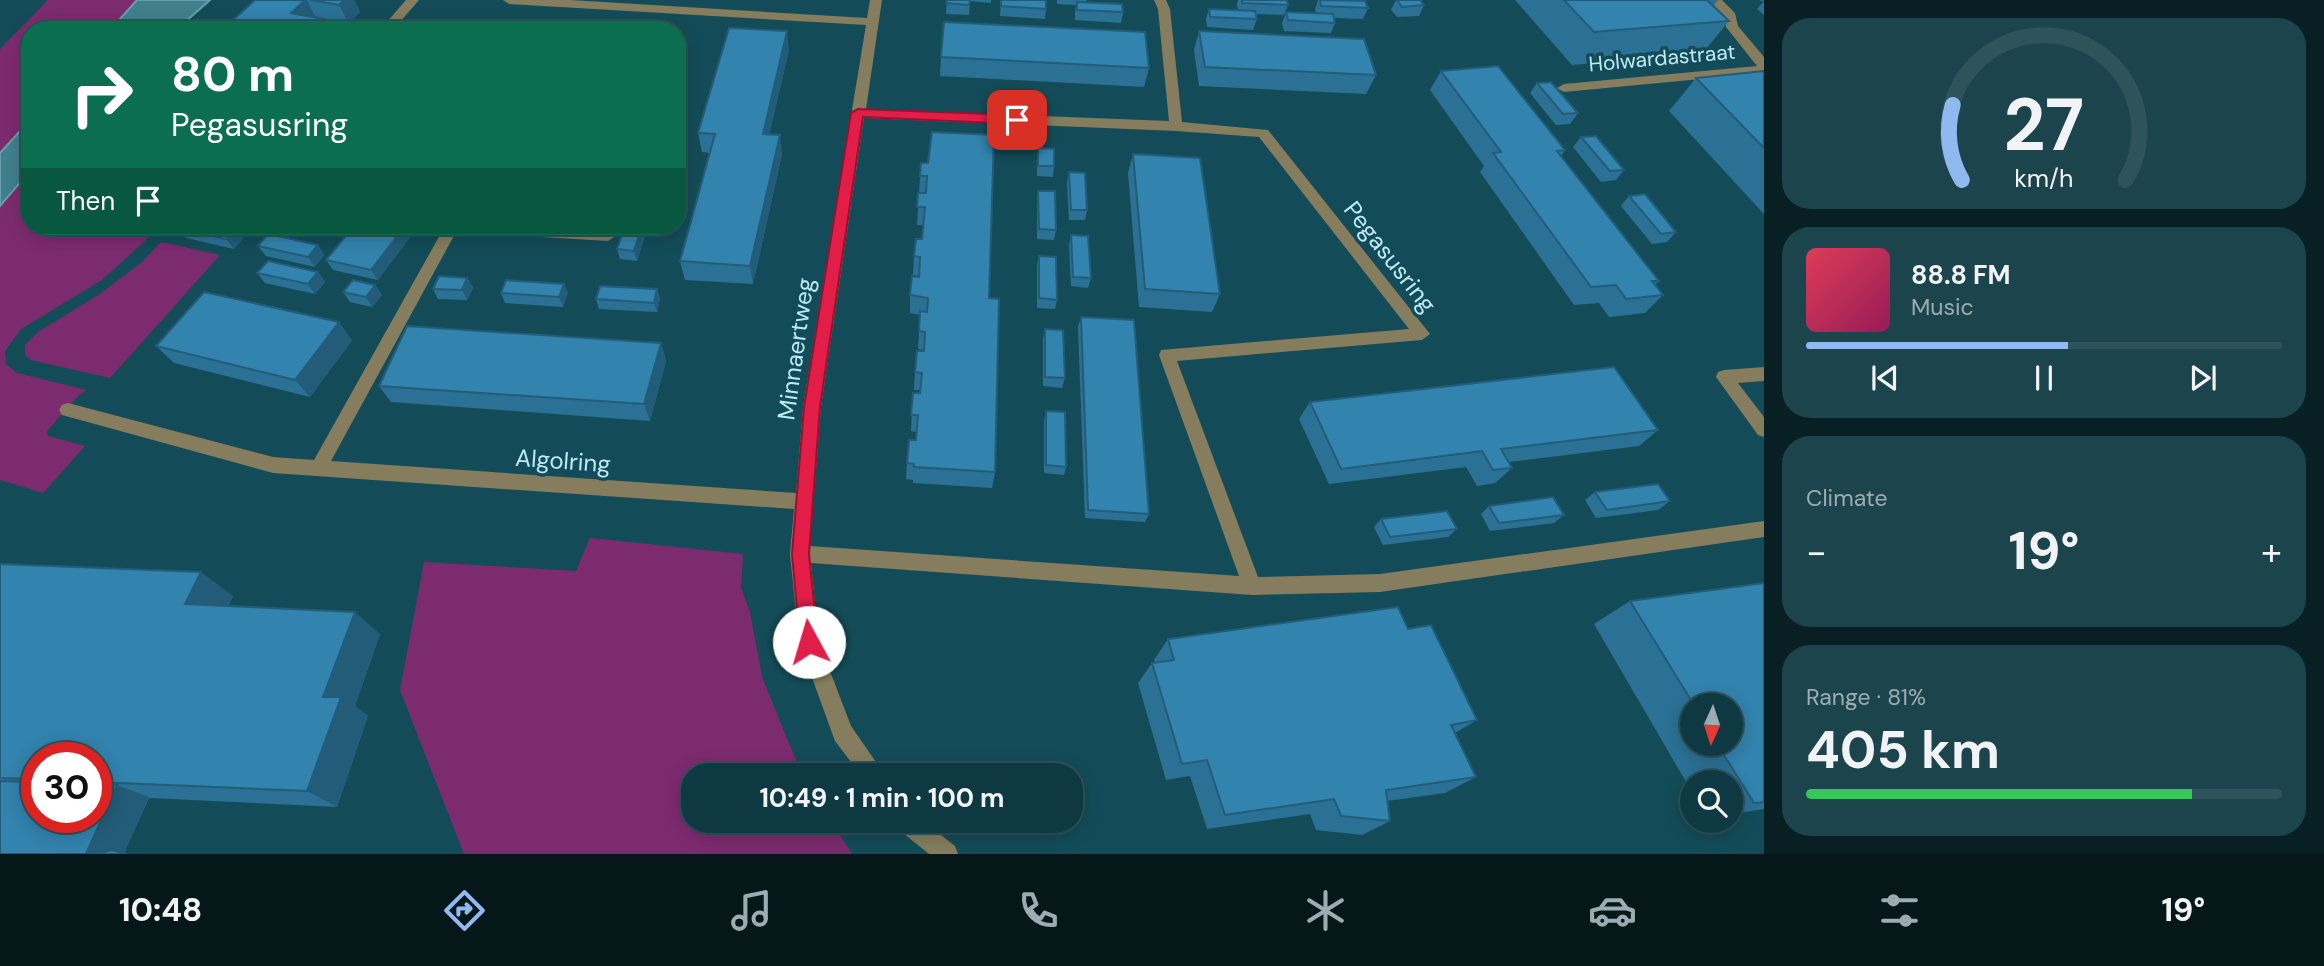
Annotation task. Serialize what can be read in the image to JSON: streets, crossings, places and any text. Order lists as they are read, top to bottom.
{
  "streets": {
    "street": [
      "Holwardastraat",
      "Pegasusring",
      "Minnaertweg",
      "Algolring"
    ]
  },
  "crossings": [
    ["Pegasusring", "Minnaertweg"],
    ["Minnaertweg", "Algolring"]
  ],
  "north": "bottom",
  "page": {
    "turn": ["80 m", "Pegasusring"],
    "then": "Then",
    "song": ["88.8 FM", "Music"],
    "tile": [
      "Climate",
      ["Range · 81%", "405 km"]
    ],
    "heat": ["−", "19°", "+"],
    "limit": "30",
    "trip": "10:49 · 1 min · 100 m",
    "tabs": ["10:48", "19°"],
    "gauge": ["27", "km/h"]
  }
}
